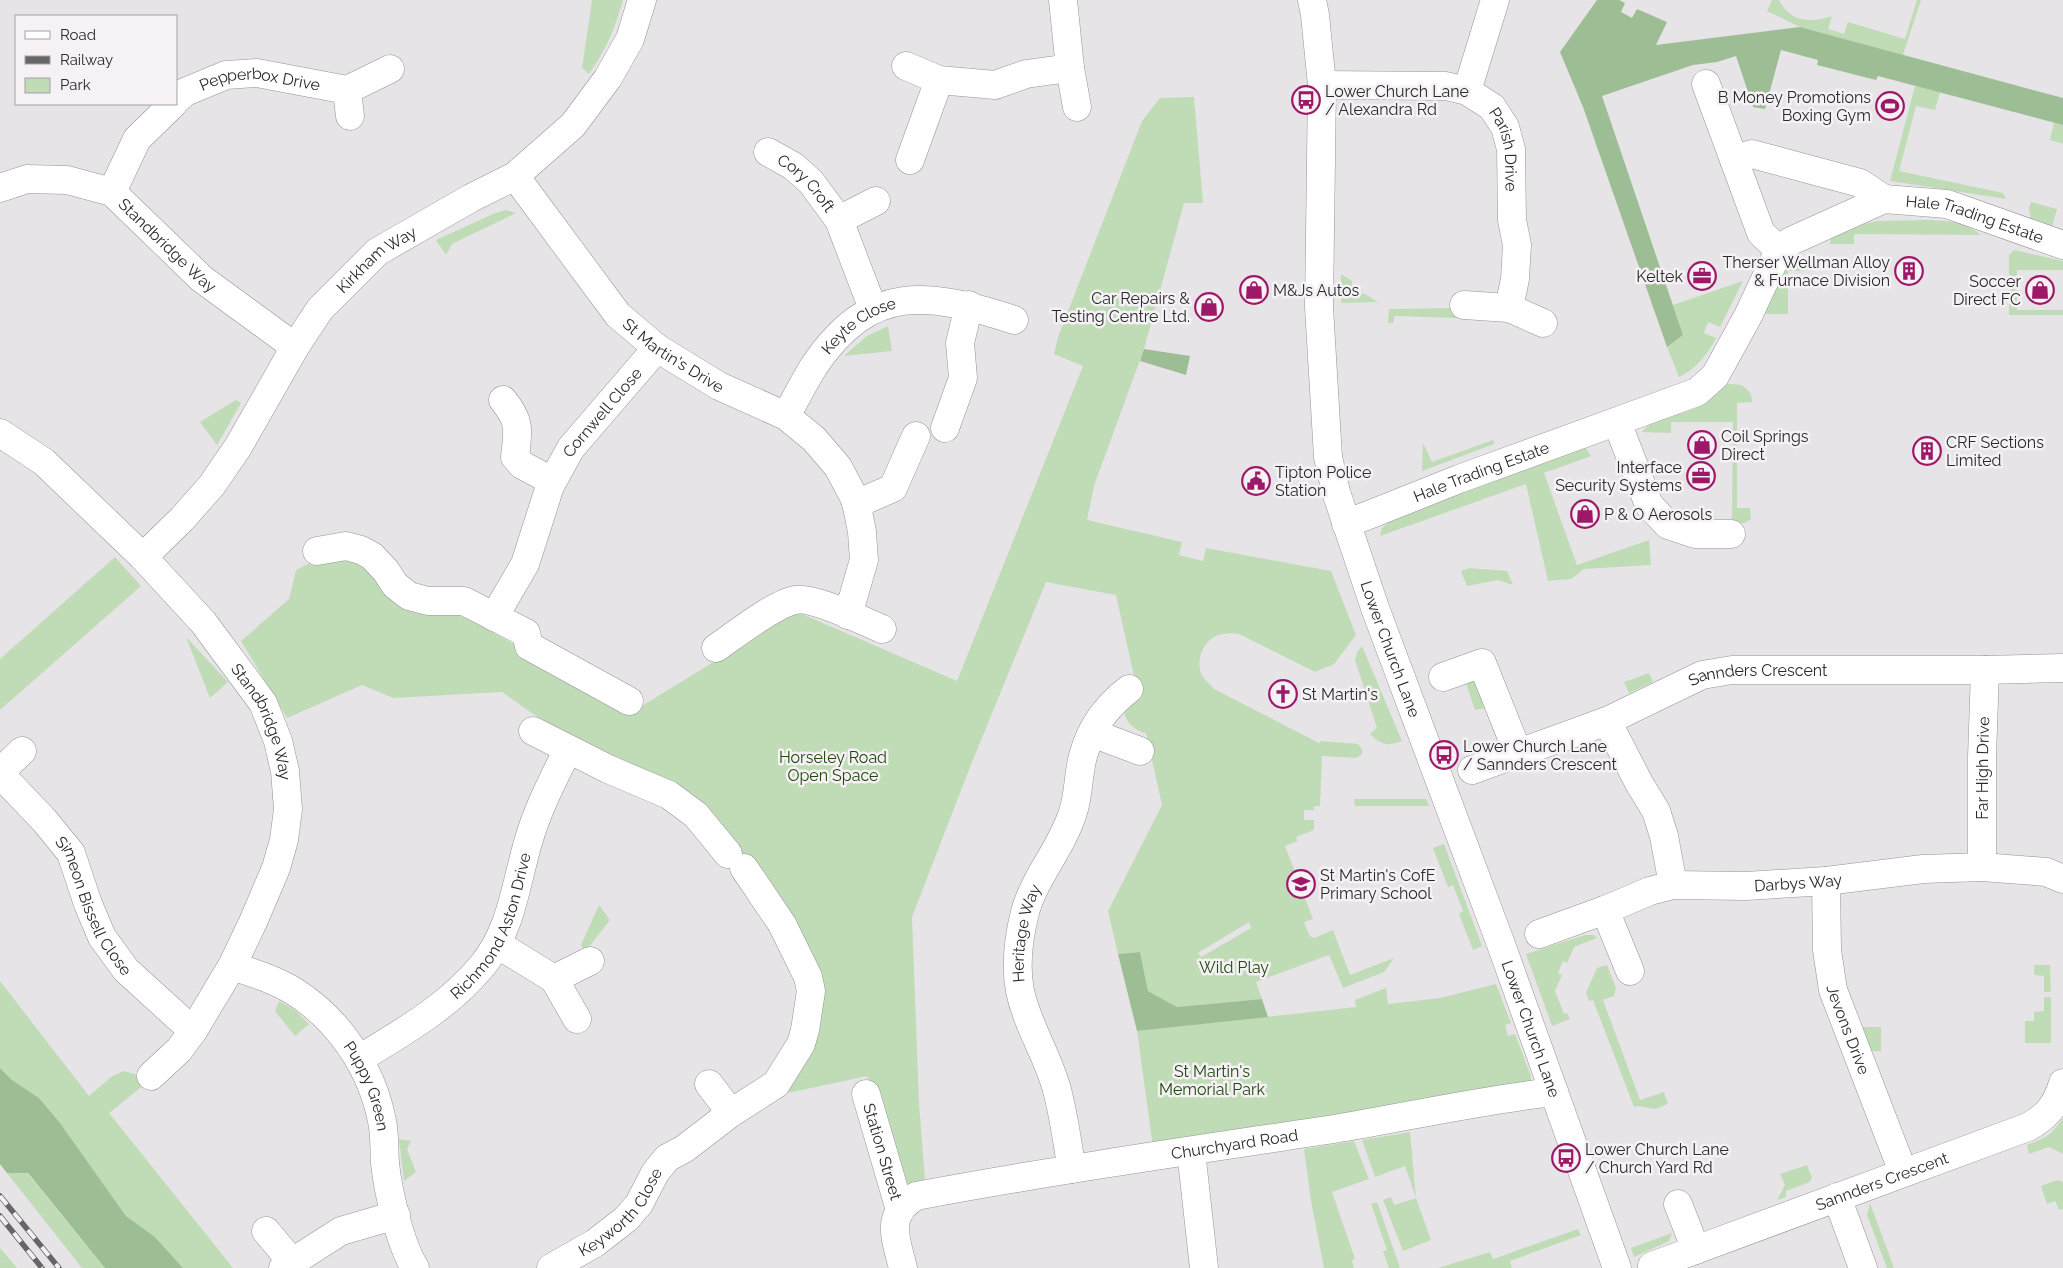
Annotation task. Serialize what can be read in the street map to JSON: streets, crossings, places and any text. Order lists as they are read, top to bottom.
{
  "streets": {
    "street": [
      "Pepperbox Drive",
      "Parish Drive",
      "Cory Croft",
      "Hale Trading Estate",
      "Standbridge Way",
      "Kirkham Way",
      "Keyte Close",
      "St Martin's Drive",
      "Cornwell Close",
      "Lower Church Lane",
      "Sannders Crescent",
      "Far High Drive",
      "Darbys Way",
      "Simeon Bissell Close",
      "Richmond Aston Drive",
      "Heritage Way",
      "Jevons Drive",
      "Puppy Green",
      "Churchyard Road",
      "Station Street",
      "Keyworth Close"
    ]
  },
  "crossings": [
    ["Parish Drive", "Lower Church Lane"],
    ["Cory Croft", "Keyte Close"],
    ["Hale Trading Estate", "Lower Church Lane"],
    ["Standbridge Way", "Kirkham Way"],
    ["Standbridge Way", "Simeon Bissell Close"],
    ["Standbridge Way", "Puppy Green"],
    ["Kirkham Way", "St Martin's Drive"],
    ["Keyte Close", "St Martin's Drive"],
    ["St Martin's Drive", "Cornwell Close"],
    ["Lower Church Lane", "Churchyard Road"],
    ["Sannders Crescent", "Far High Drive"],
    ["Sannders Crescent", "Jevons Drive"],
    ["Far High Drive", "Darbys Way"],
    ["Darbys Way", "Jevons Drive"],
    ["Richmond Aston Drive", "Puppy Green"],
    ["Richmond Aston Drive", "Keyworth Close"],
    ["Heritage Way", "Churchyard Road"],
    ["Churchyard Road", "Station Street"]
  ],
  "parks": ["Horseley Road Open Space", "Wild Play", "St Martin's Memorial Park"],
  "places": {
    "bus stop": ["Lower Church Lane / Alexandra Rd", "Lower Church Lane / Sannders Crescent", "Lower Church Lane / Church Yard Rd"],
    "sports": ["B Money Promotions Boxing Gym"],
    "building": ["Therser Wellman Alloy & Furnace Division", "CRF Sections Limited"],
    "office": ["Keltek", "Interface Security Systems"],
    "shop": [
      "M&Js Autos",
      "Soccer Direct FC",
      "Car Repairs & Testing Centre Ltd.",
      "Coil Springs Direct",
      "P & O Aerosols"
    ],
    "public building": ["Tipton Police Station"],
    "church": ["St Martin's"],
    "school or university": ["St Martin's CofE Primary School"]
  },
  "legend": ["Road", "Railway", "Park"]
}
